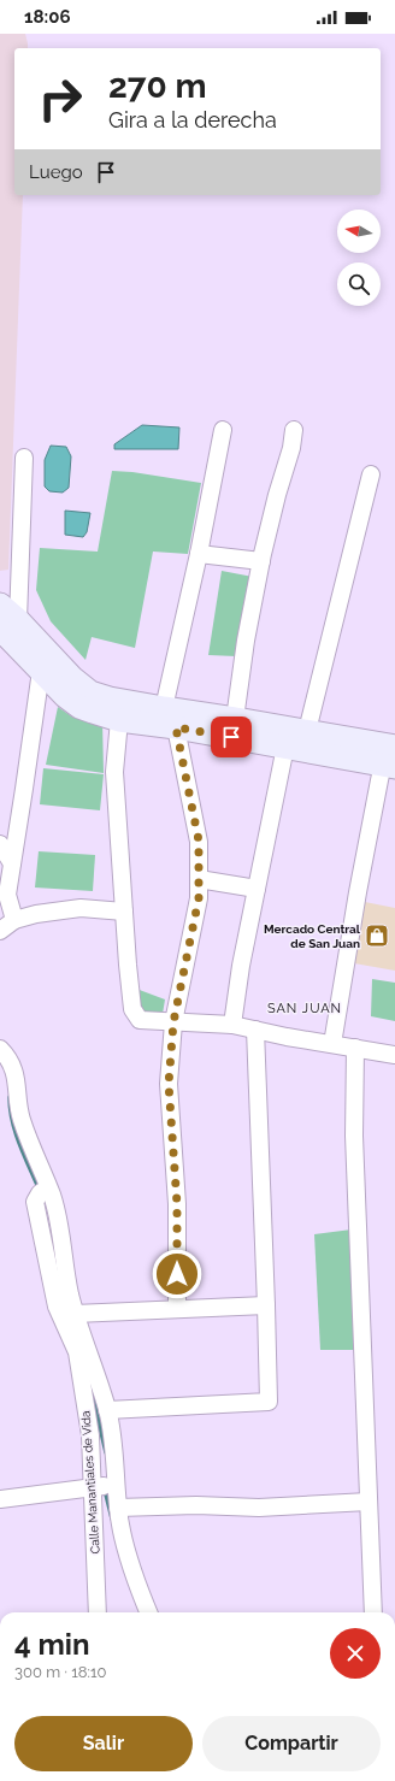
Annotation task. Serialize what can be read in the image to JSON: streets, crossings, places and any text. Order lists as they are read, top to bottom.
{
  "streets": {
    "street": ["Calle Manantiales de Vida"]
  },
  "districts": ["SAN JUAN"],
  "places": {
    "shop": ["Mercado Central de San Juan"]
  },
  "north": "left",
  "page": {
    "status": "18:06",
    "turn": ["270 m", "Gira a la derecha"],
    "then": "Luego",
    "heading": ["4 min", "300 m · 18:10"],
    "buttons": ["Salir", "Compartir"]
  }
}
